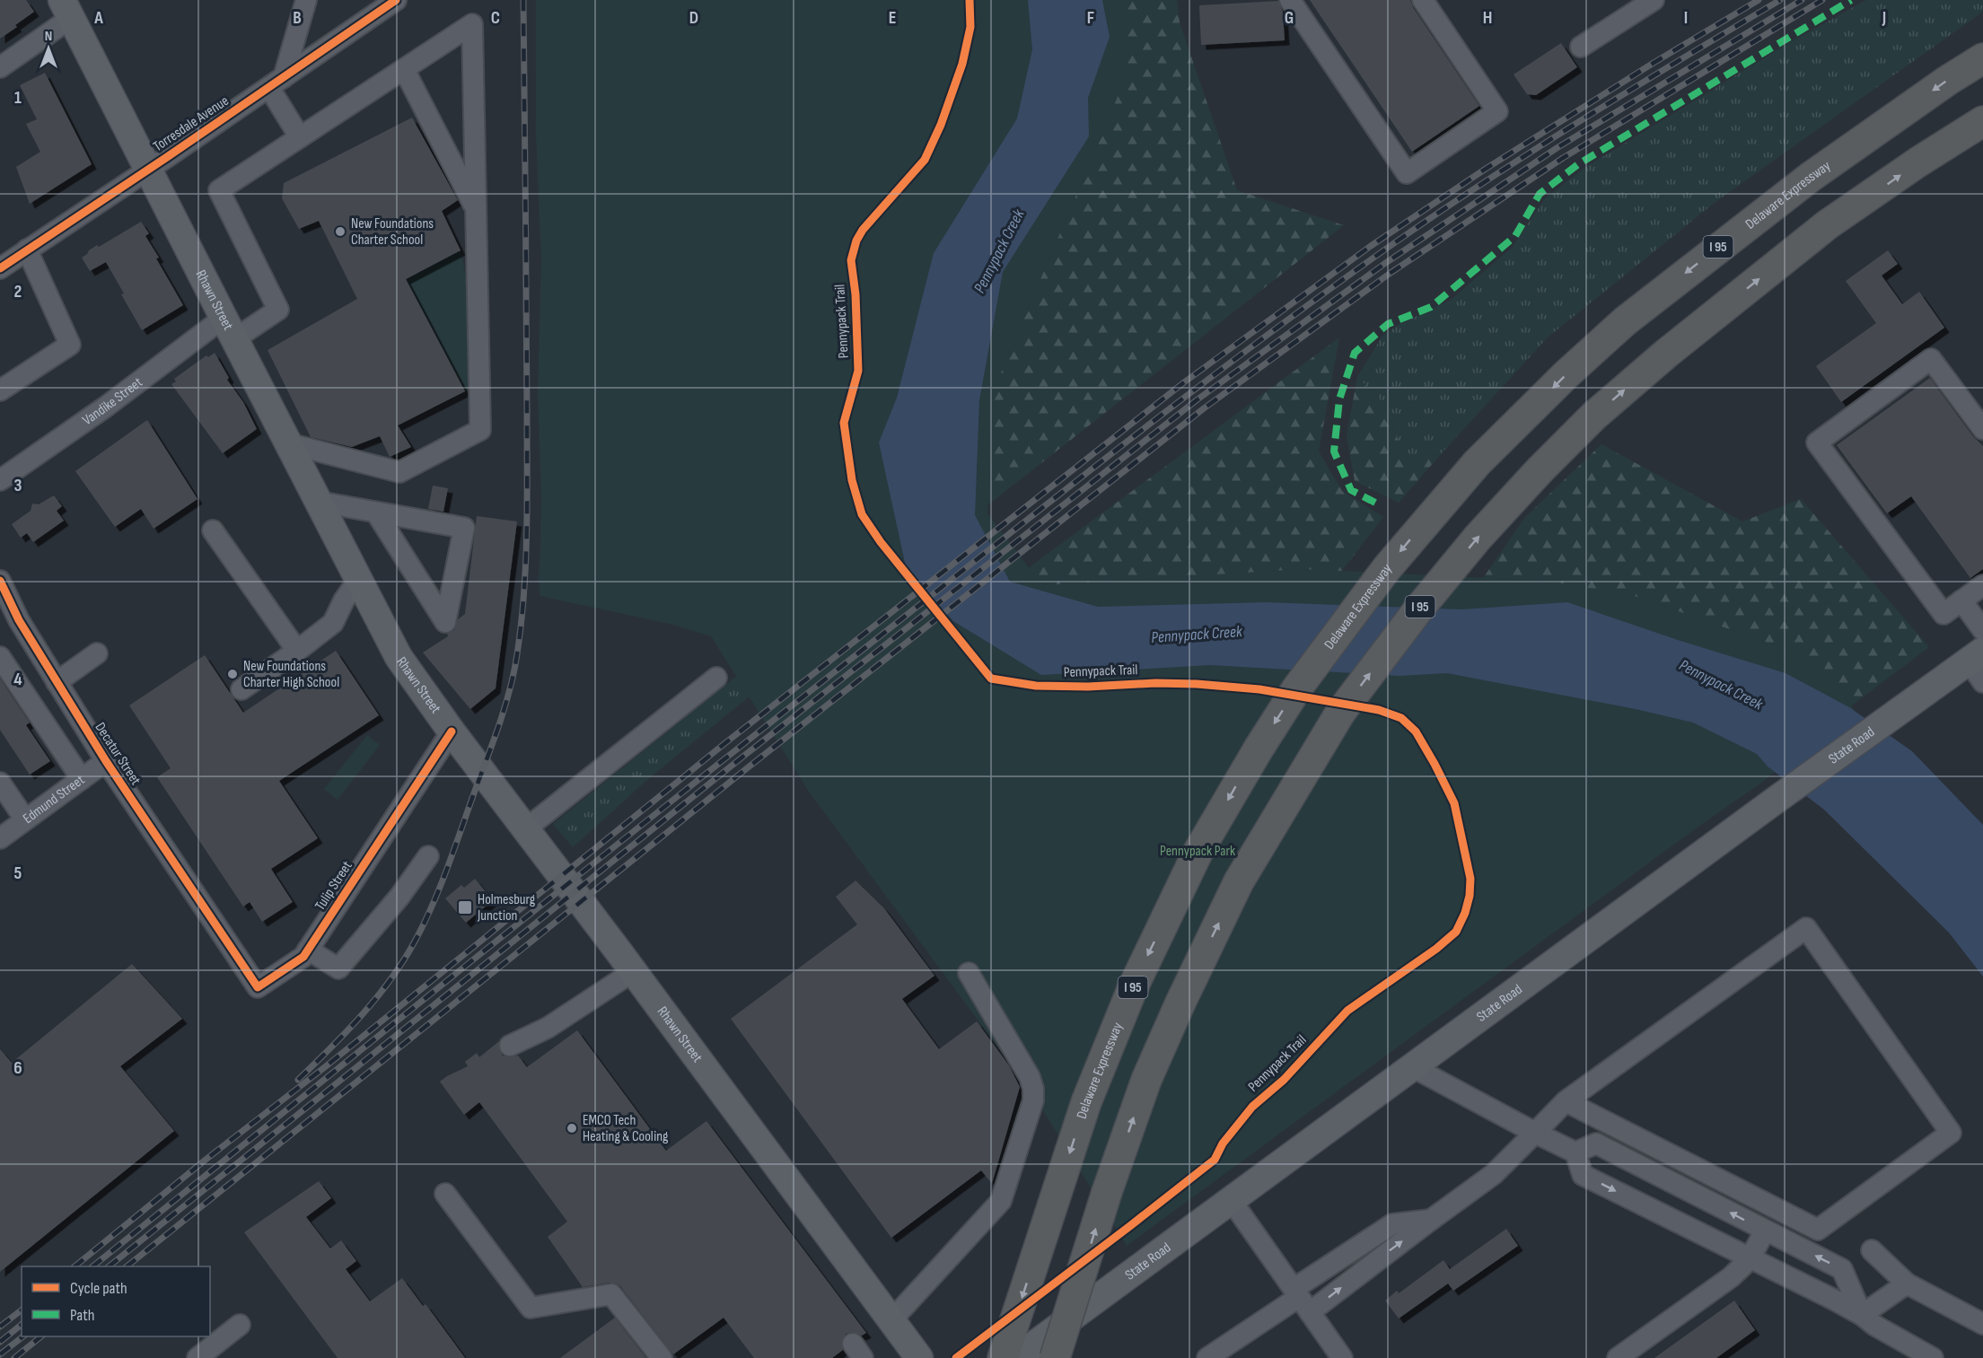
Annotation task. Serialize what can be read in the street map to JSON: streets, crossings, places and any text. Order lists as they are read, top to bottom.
{
  "streets": {
    "highway": ["Delaware Expressway", "I 95"],
    "main road": ["Rhawn Street", "State Road"],
    "street": [
      "Torresdale Avenue",
      "Vandike Street",
      "Decatur Street",
      "Edmund Street",
      "Tulip Street"
    ],
    "cycle path": ["Pennypack Trail"]
  },
  "crossings": [
    ["Torresdale Avenue", "Rhawn Street"],
    ["Rhawn Street", "Vandike Street"],
    ["Rhawn Street", "Tulip Street"],
    ["Decatur Street", "Edmund Street"],
    ["Decatur Street", "Tulip Street"]
  ],
  "water": ["Pennypack Creek"],
  "parks": ["Pennypack Park"],
  "places": {
    "other": ["New Foundations Charter School", "New Foundations Charter High School", "EMCO Tech Heating & Cooling"],
    "transit": ["Holmesburg Junction"]
  },
  "legend": ["Cycle path", "Path"],
  "north": "top",
  "grid": {
    "columns": [
      "A",
      "B",
      "C",
      "D",
      "E",
      "F",
      "G",
      "H",
      "I",
      "J"
    ],
    "rows": [
      "1",
      "2",
      "3",
      "4",
      "5",
      "6"
    ]
  }
}
